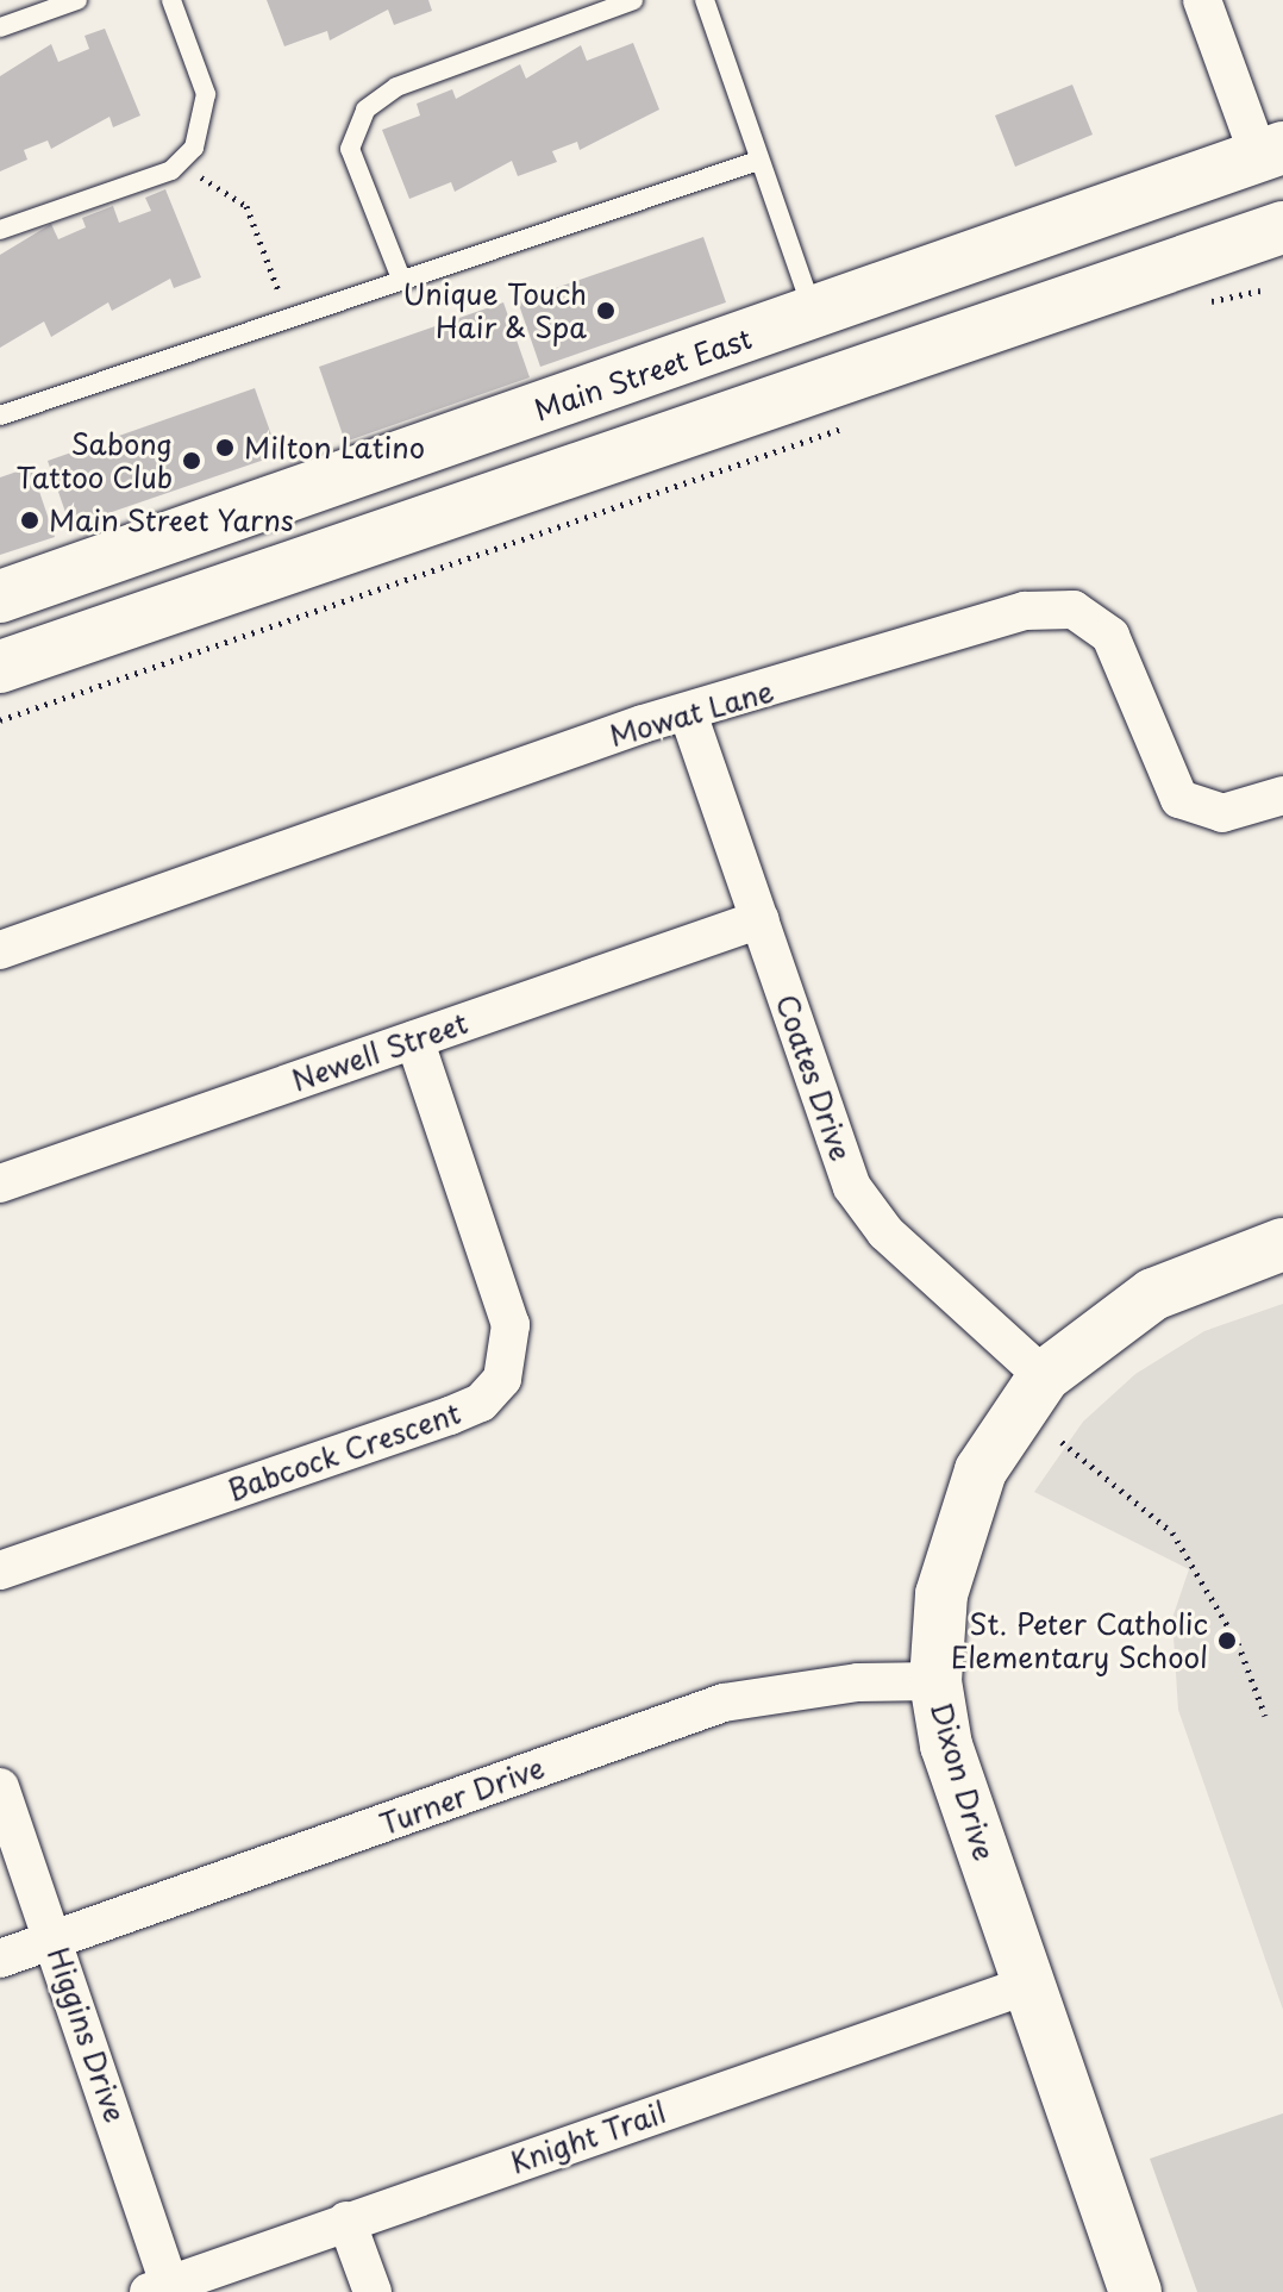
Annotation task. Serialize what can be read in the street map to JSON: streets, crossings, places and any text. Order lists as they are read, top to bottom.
{
  "streets": {
    "main road": ["Main Street East", "Dixon Drive"],
    "street": [
      "Mowat Lane",
      "Newell Street",
      "Coates Drive",
      "Babcock Crescent",
      "Turner Drive",
      "Higgins Drive",
      "Knight Trail"
    ]
  },
  "crossings": [
    ["Mowat Lane", "Coates Drive"],
    ["Newell Street", "Coates Drive"],
    ["Newell Street", "Babcock Crescent"],
    ["Coates Drive", "Dixon Drive"],
    ["Dixon Drive", "Turner Drive"],
    ["Dixon Drive", "Knight Trail"],
    ["Turner Drive", "Higgins Drive"],
    ["Higgins Drive", "Knight Trail"]
  ],
  "places": [
    "Unique Touch Hair & Spa",
    "Milton Latino",
    "Sabong Tattoo Club",
    "Main Street Yarns",
    "St. Peter Catholic Elementary School"
  ]
}
